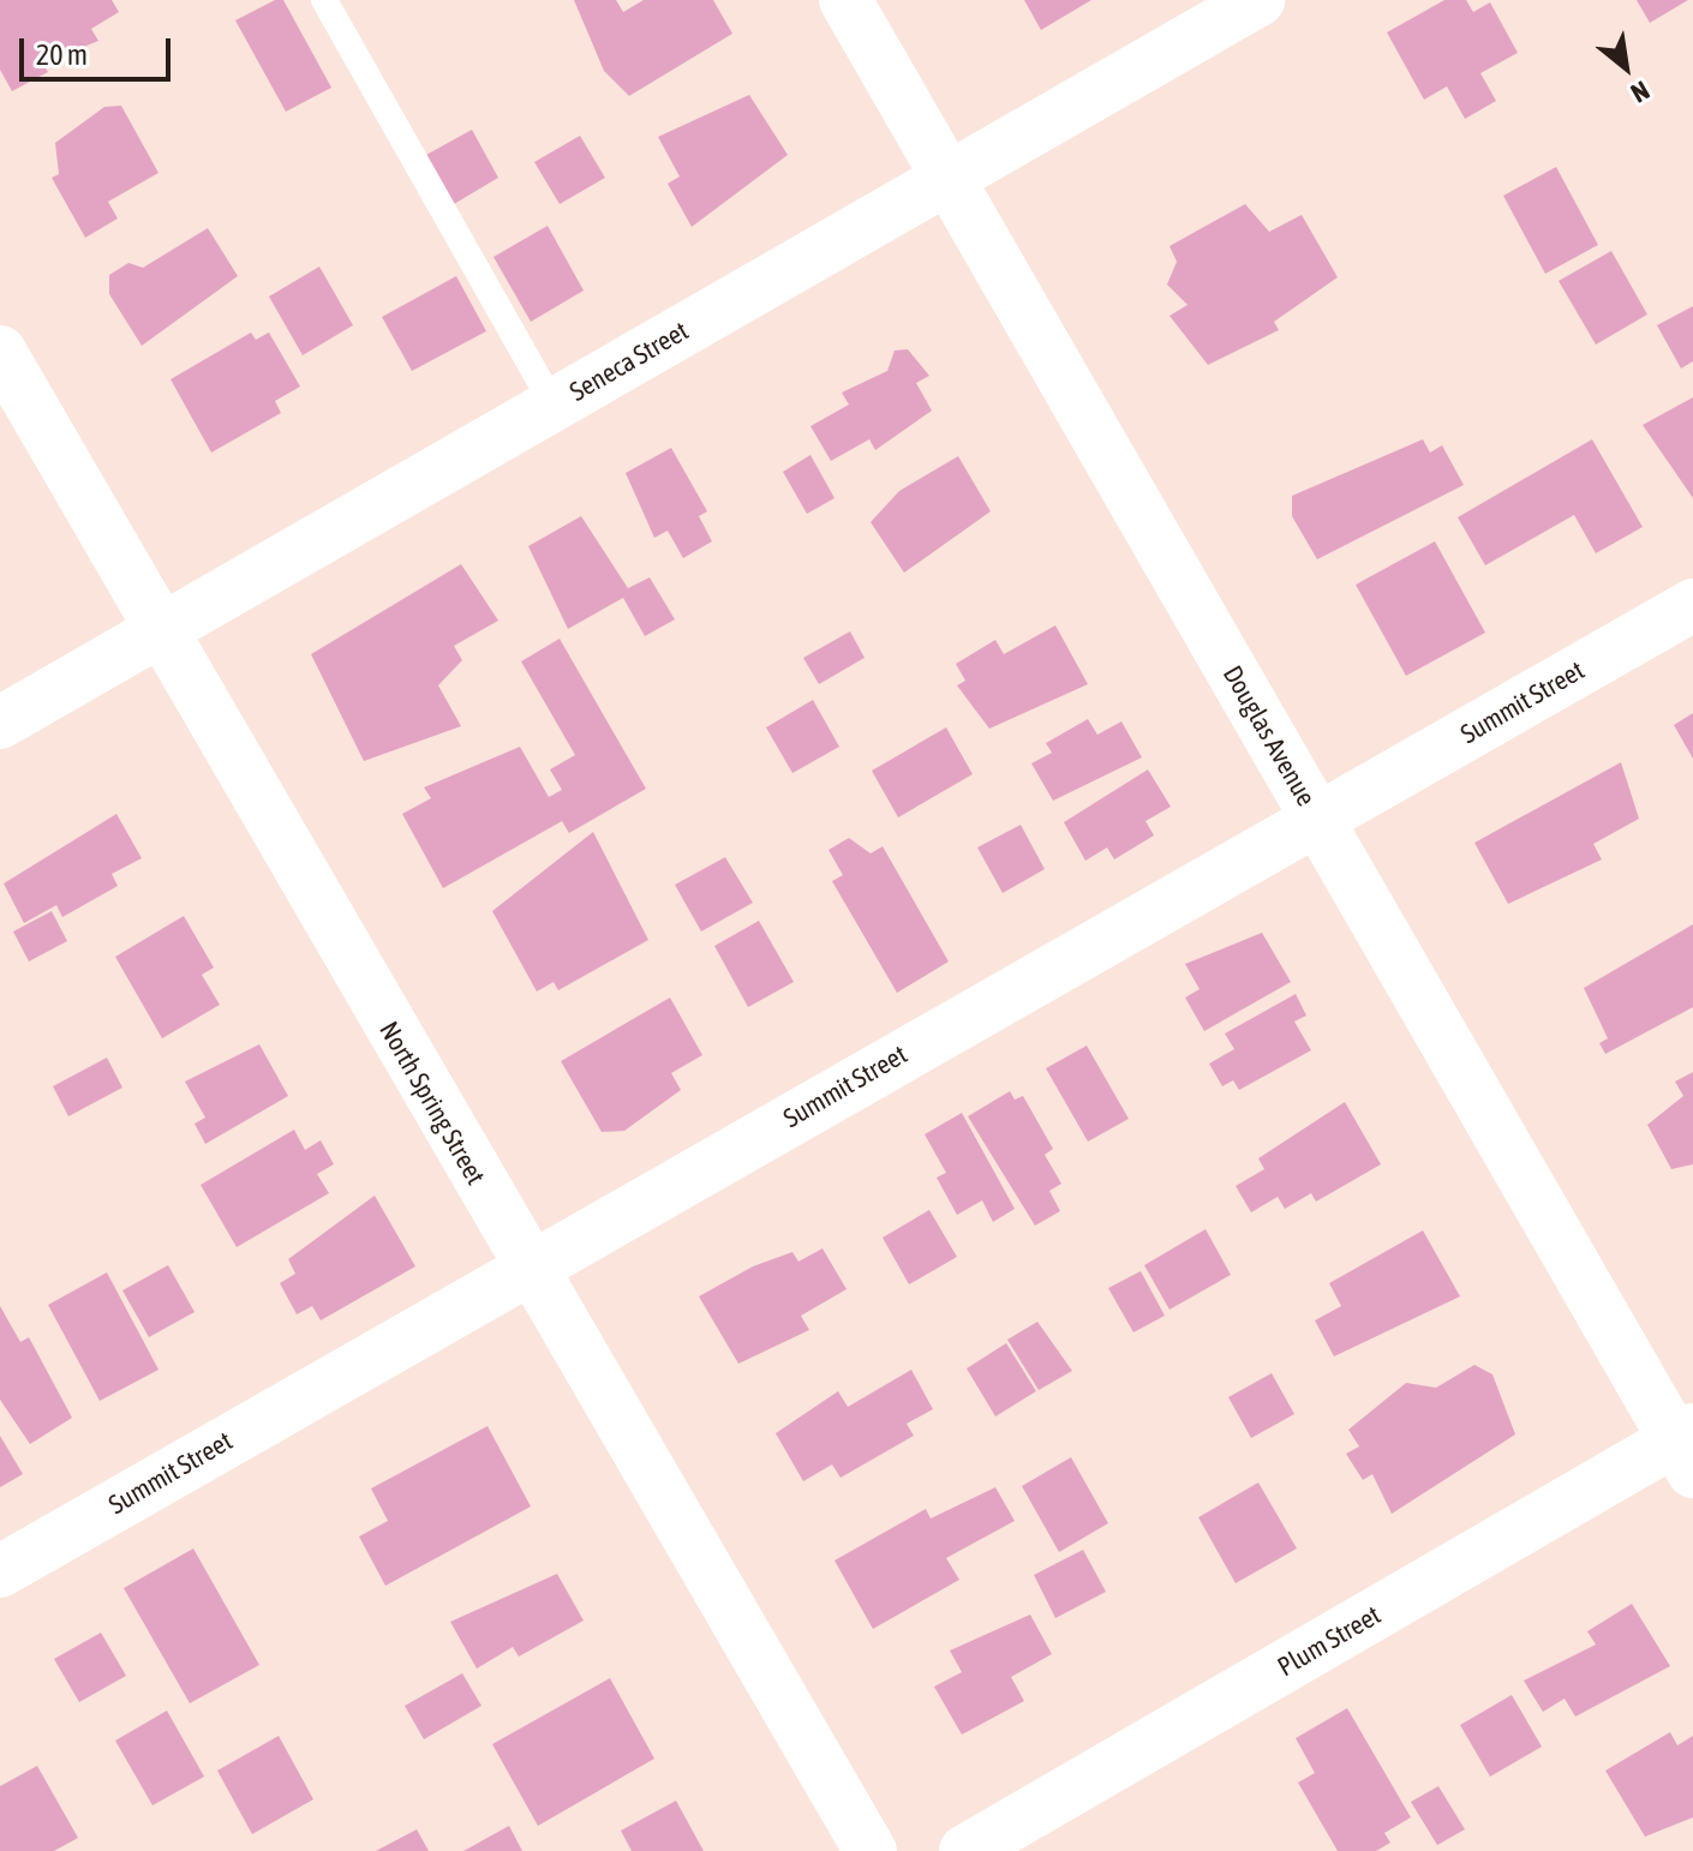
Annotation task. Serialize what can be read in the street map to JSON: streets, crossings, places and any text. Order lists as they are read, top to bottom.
{
  "streets": {
    "street": [
      "Seneca Street",
      "Summit Street",
      "Douglas Avenue",
      "North Spring Street",
      "Plum Street"
    ]
  },
  "crossings": [
    ["Seneca Street", "Douglas Avenue"],
    ["Seneca Street", "North Spring Street"],
    ["Summit Street", "Douglas Avenue"],
    ["Summit Street", "North Spring Street"],
    ["Douglas Avenue", "Plum Street"]
  ],
  "scale_bar": "20 m",
  "north": "bottom right"
}
